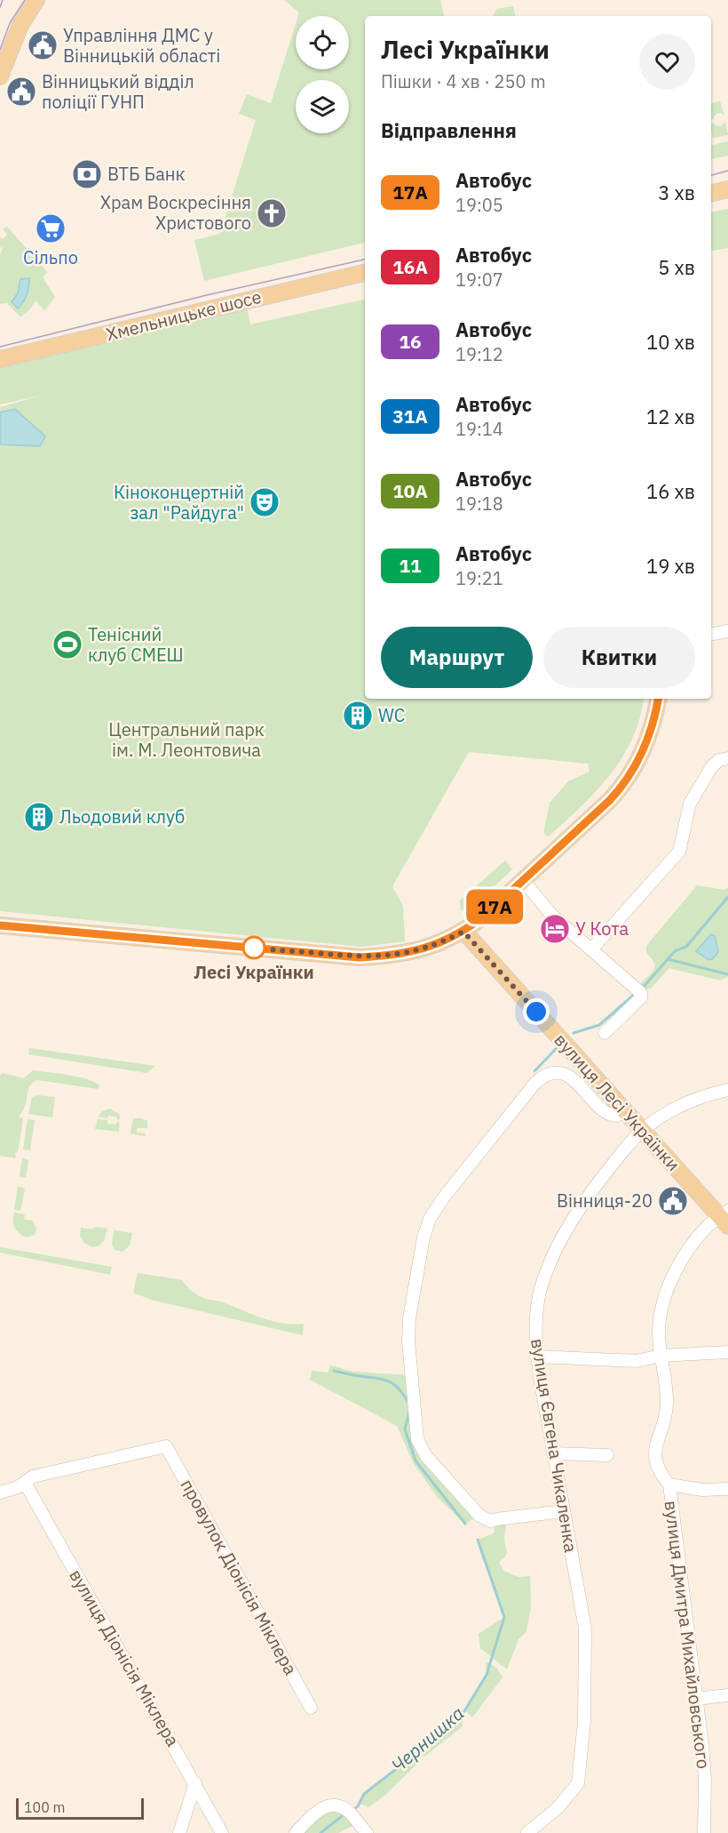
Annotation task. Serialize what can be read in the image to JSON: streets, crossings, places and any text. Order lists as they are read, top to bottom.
{
  "streets": {
    "main road": ["Хмельницьке шосе", "вулиця Лесі Українки"],
    "street": [
      "вулиця Євгена Чикаленка",
      "провулок Діонісія Міклера",
      "вулиця Дмитра Михайловського",
      "вулиця Діонісія Міклера"
    ]
  },
  "crossings": [
    ["вулиця Лесі Українки", "вулиця Євгена Чикаленка"],
    ["вулиця Лесі Українки", "вулиця Дмитра Михайловського"],
    ["провулок Діонісія Міклера", "вулиця Діонісія Міклера"]
  ],
  "water": ["Чернишка"],
  "parks": ["Центральний парк ім. М. Леонтовича"],
  "places": {
    "public building": ["Управління ДМС у Вінницькій області", "Вінницький відділ поліції ГУНП", "Вінниця-20"],
    "bank": ["ВТБ Банк"],
    "church": ["Храм Воскресіння Христового"],
    "supermarket": ["Сільпо"],
    "theatre": ["Кіноконцертній зал \"Райдуга\""],
    "sports": ["Тенісний клуб СМЕШ"],
    "building": ["WC", "Льодовий клуб"],
    "hotel": ["У Кота"],
    "other": ["Лесі Українки"]
  },
  "lines": ["bus line 17А"],
  "scale_bar": "100 m",
  "page": {
    "on_map": "17А",
    "heading": [
      ["Лесі Українки", "Пішки · 4 хв · 250 m"],
      "Відправлення"
    ],
    "list": [
      {
        "mark": "17А",
        "name": "Автобус",
        "note": "19:05",
        "value": "3 хв"
      },
      {
        "mark": "16А",
        "name": "Автобус",
        "note": "19:07",
        "value": "5 хв"
      },
      {
        "mark": "16",
        "name": "Автобус",
        "note": "19:12",
        "value": "10 хв"
      },
      {
        "mark": "31А",
        "name": "Автобус",
        "note": "19:14",
        "value": "12 хв"
      },
      {
        "mark": "10А",
        "name": "Автобус",
        "note": "19:18",
        "value": "16 хв"
      },
      {
        "mark": "11",
        "name": "Автобус",
        "note": "19:21",
        "value": "19 хв"
      }
    ],
    "buttons": ["Маршрут", "Квитки"],
    "scale": "100 m"
  }
}
